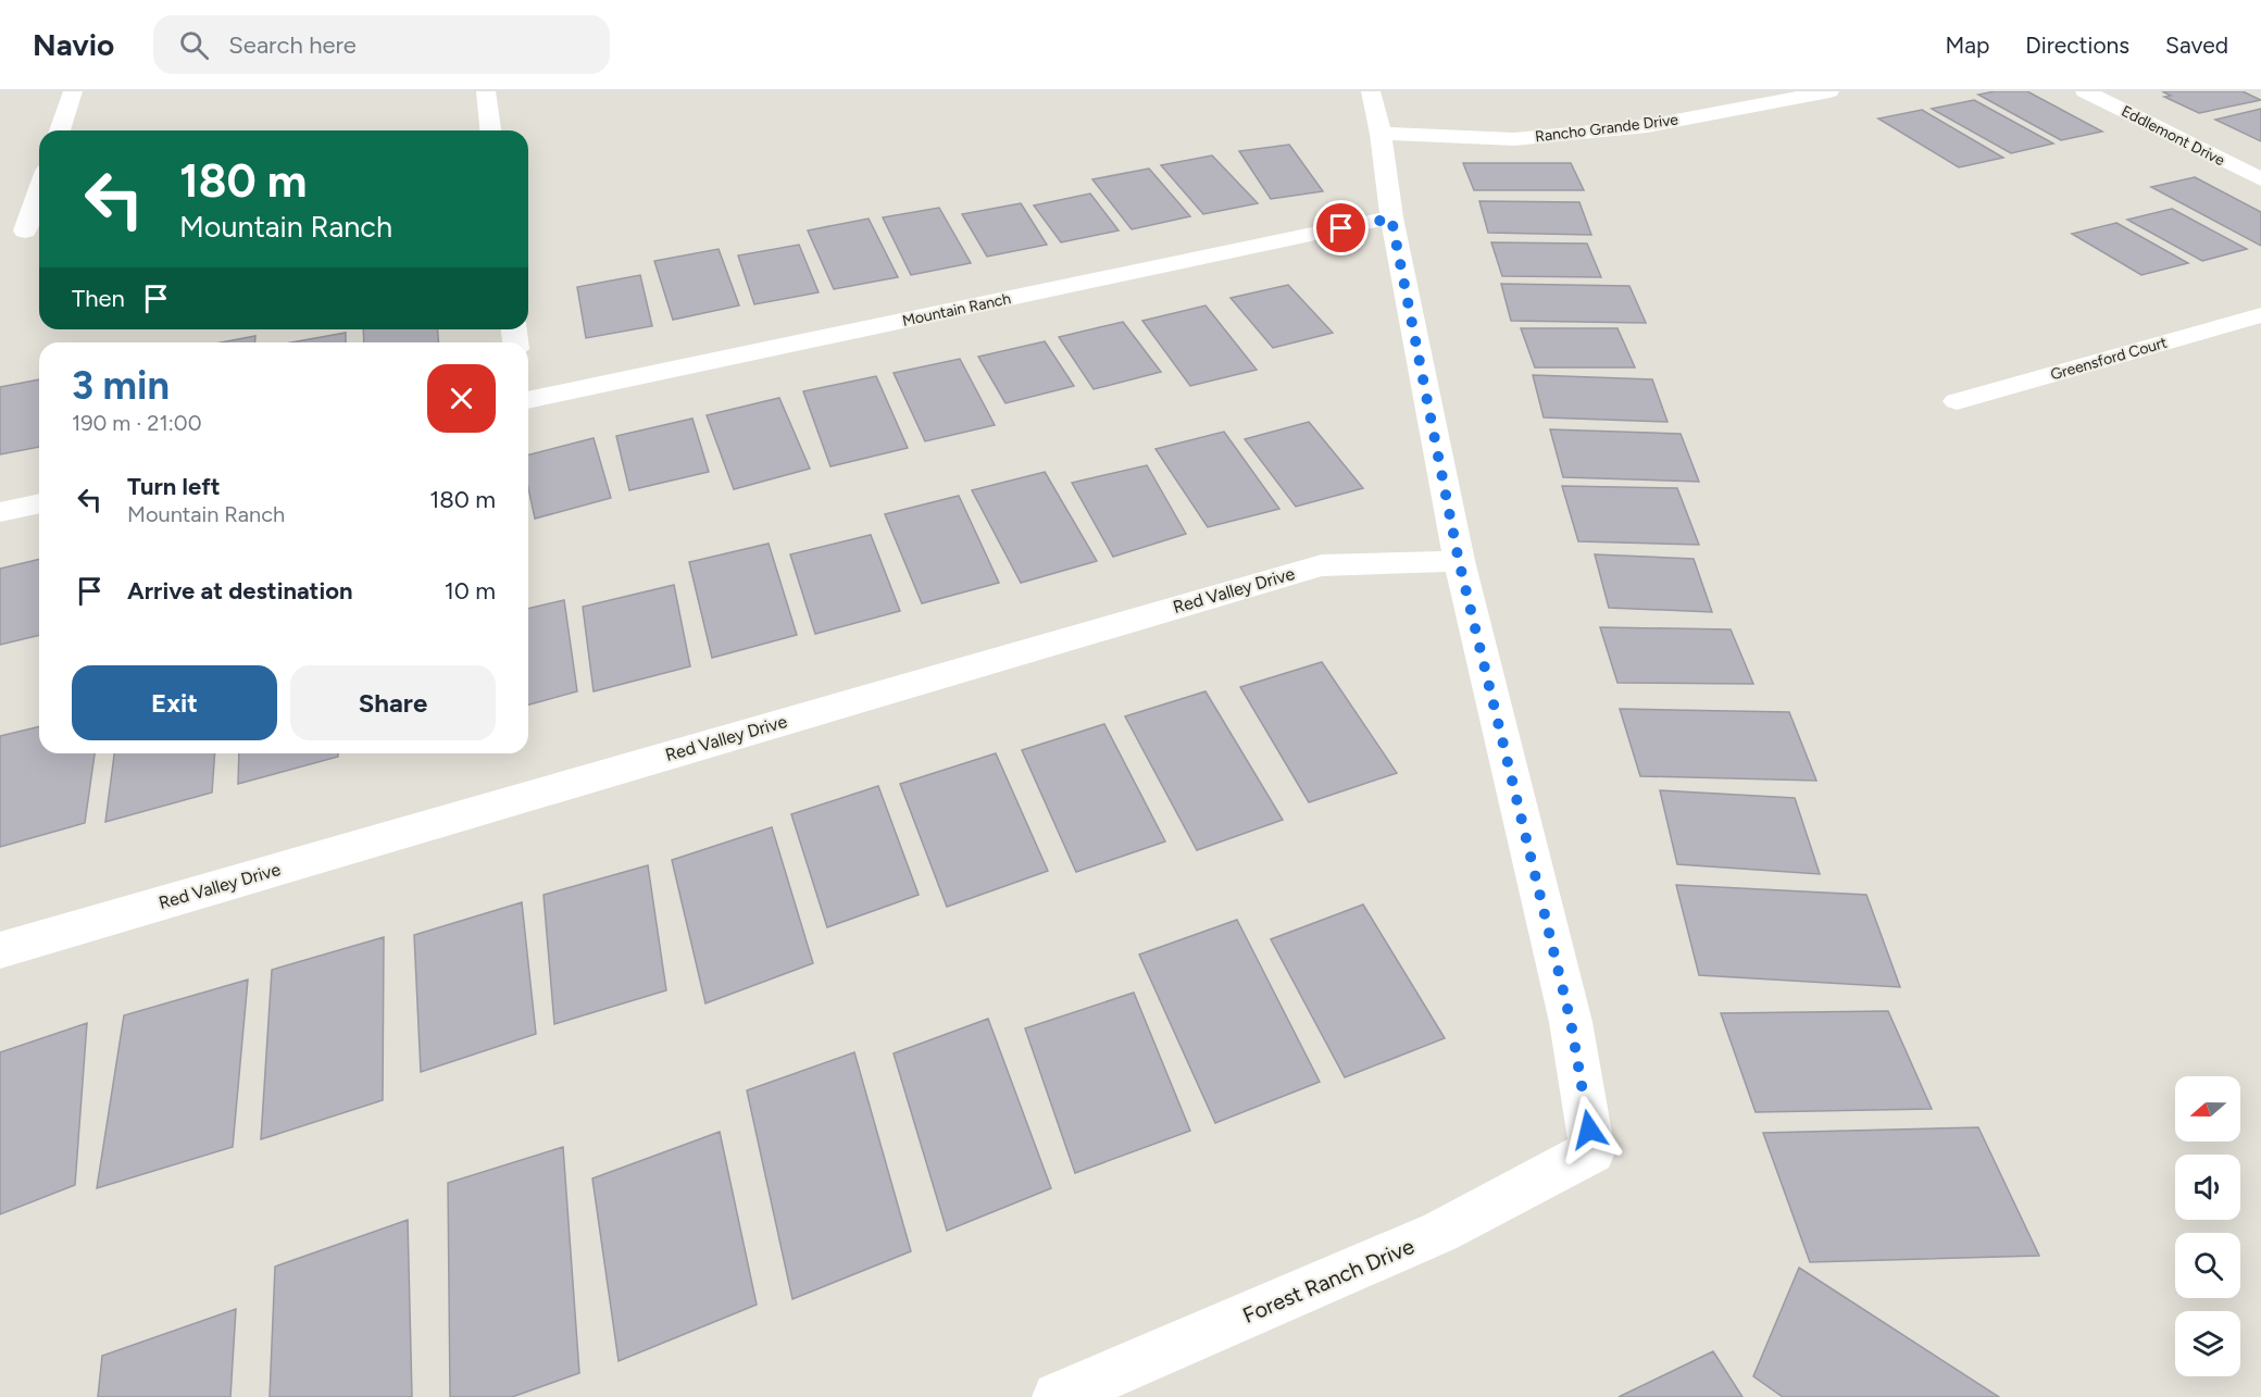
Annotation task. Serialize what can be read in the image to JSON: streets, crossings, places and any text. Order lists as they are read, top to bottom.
{
  "streets": {
    "street": [
      "Rancho Grande Drive",
      "Eddlemont Drive",
      "Mountain Ranch",
      "Greensford Court",
      "Red Valley Drive",
      "Forest Ranch Drive"
    ]
  },
  "crossings": [
    ["Red Valley Drive", "Forest Ranch Drive"]
  ],
  "north": "left",
  "page": {
    "header": "Navio",
    "search": "Search here",
    "nav": ["Map", "Directions", "Saved"],
    "turn": ["180 m", "Mountain Ranch"],
    "then": "Then",
    "heading": ["3 min", "190 m · 21:00"],
    "list": [
      {
        "name": "Turn left",
        "note": "Mountain Ranch",
        "value": "180 m"
      },
      {
        "name": "Arrive at destination",
        "value": "10 m"
      }
    ],
    "buttons": ["Exit", "Share"]
  }
}
